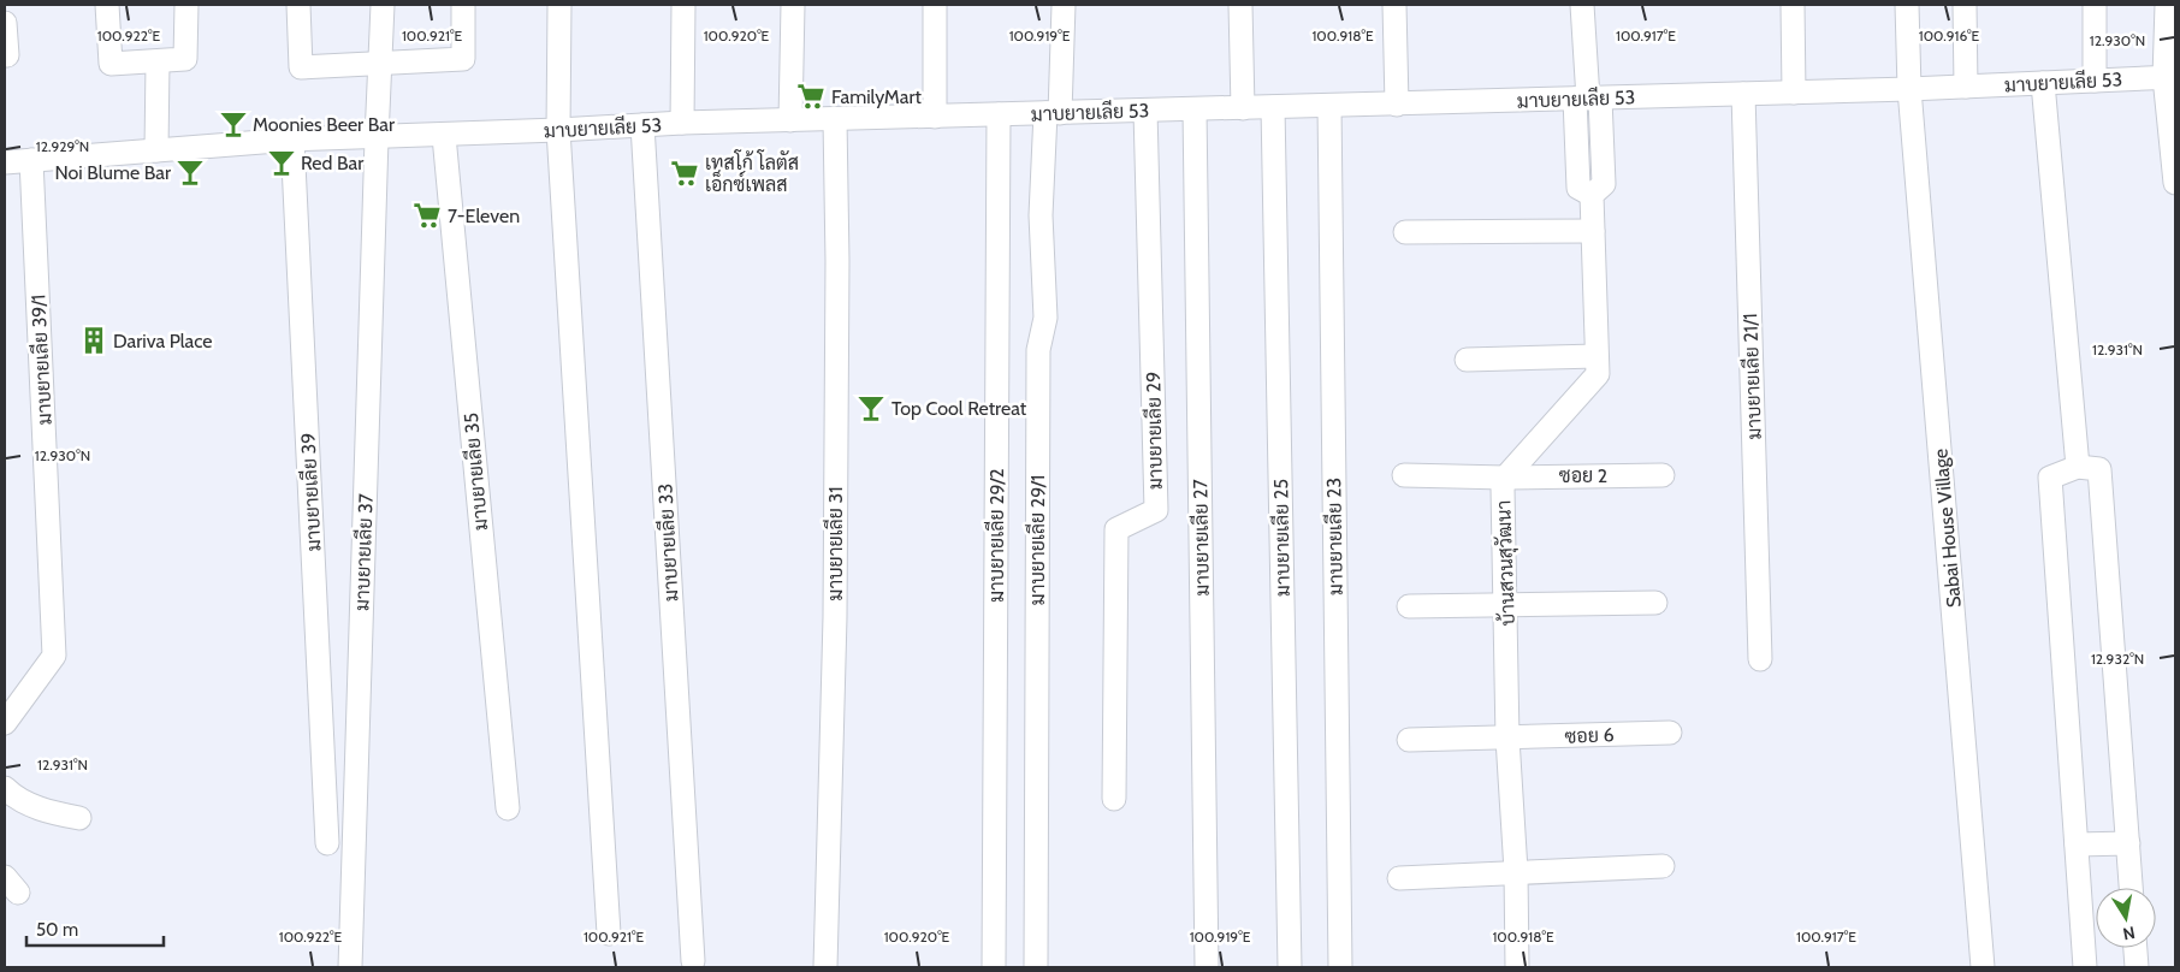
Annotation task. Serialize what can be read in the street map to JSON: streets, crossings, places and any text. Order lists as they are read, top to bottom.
{
  "streets": {
    "street": [
      "มาบยายเลีย 53",
      "มาบยายเลีย 39/1",
      "มาบยายเลีย 21/1",
      "มาบยายเลีย 29",
      "มาบยายเลีย 35",
      "ซอย 2",
      "มาบยายเลีย 39",
      "Sabai House Village",
      "มาบยายเลีย 29/2",
      "มาบยายเลีย 23",
      "มาบยายเลีย 27",
      "มาบยายเลีย 25",
      "มาบยายเลีย 29/1",
      "มาบยายเลีย 33",
      "มาบยายเลีย 31",
      "มาบยายเลีย 37",
      "บ้านสวนสุวัฒนา",
      "ซอย 6"
    ]
  },
  "crossings": [
    ["มาบยายเลีย 53", "มาบยายเลีย 39/1"],
    ["มาบยายเลีย 53", "มาบยายเลีย 21/1"],
    ["มาบยายเลีย 53", "มาบยายเลีย 29"],
    ["มาบยายเลีย 53", "มาบยายเลีย 35"],
    ["มาบยายเลีย 53", "มาบยายเลีย 39"],
    ["มาบยายเลีย 53", "Sabai House Village"],
    ["มาบยายเลีย 53", "มาบยายเลีย 29/2"],
    ["มาบยายเลีย 53", "มาบยายเลีย 23"],
    ["มาบยายเลีย 53", "มาบยายเลีย 27"],
    ["มาบยายเลีย 53", "มาบยายเลีย 25"],
    ["มาบยายเลีย 53", "มาบยายเลีย 29/1"],
    ["มาบยายเลีย 53", "มาบยายเลีย 33"],
    ["มาบยายเลีย 53", "มาบยายเลีย 31"],
    ["มาบยายเลีย 53", "มาบยายเลีย 37"],
    ["มาบยายเลีย 53", "บ้านสวนสุวัฒนา"],
    ["ซอย 2", "บ้านสวนสุวัฒนา"],
    ["บ้านสวนสุวัฒนา", "ซอย 6"]
  ],
  "places": {
    "supermarket": ["FamilyMart", "เทสโก้ โลตัส เอ็กซ์เพลส", "7-Eleven"],
    "bar": [
      "Moonies Beer Bar",
      "Red Bar",
      "Noi Blume Bar",
      "Top Cool Retreat"
    ],
    "building": ["Dariva Place"]
  },
  "scale_bar": "50 m",
  "north": "bottom",
  "coordinates": [
    "100.922°E",
    "100.921°E",
    "100.920°E",
    "100.919°E",
    "100.918°E",
    "100.916°E",
    "100.917°E",
    "12.930°N",
    "12.929°N",
    "12.931°N",
    "12.932°N"
  ]
}
